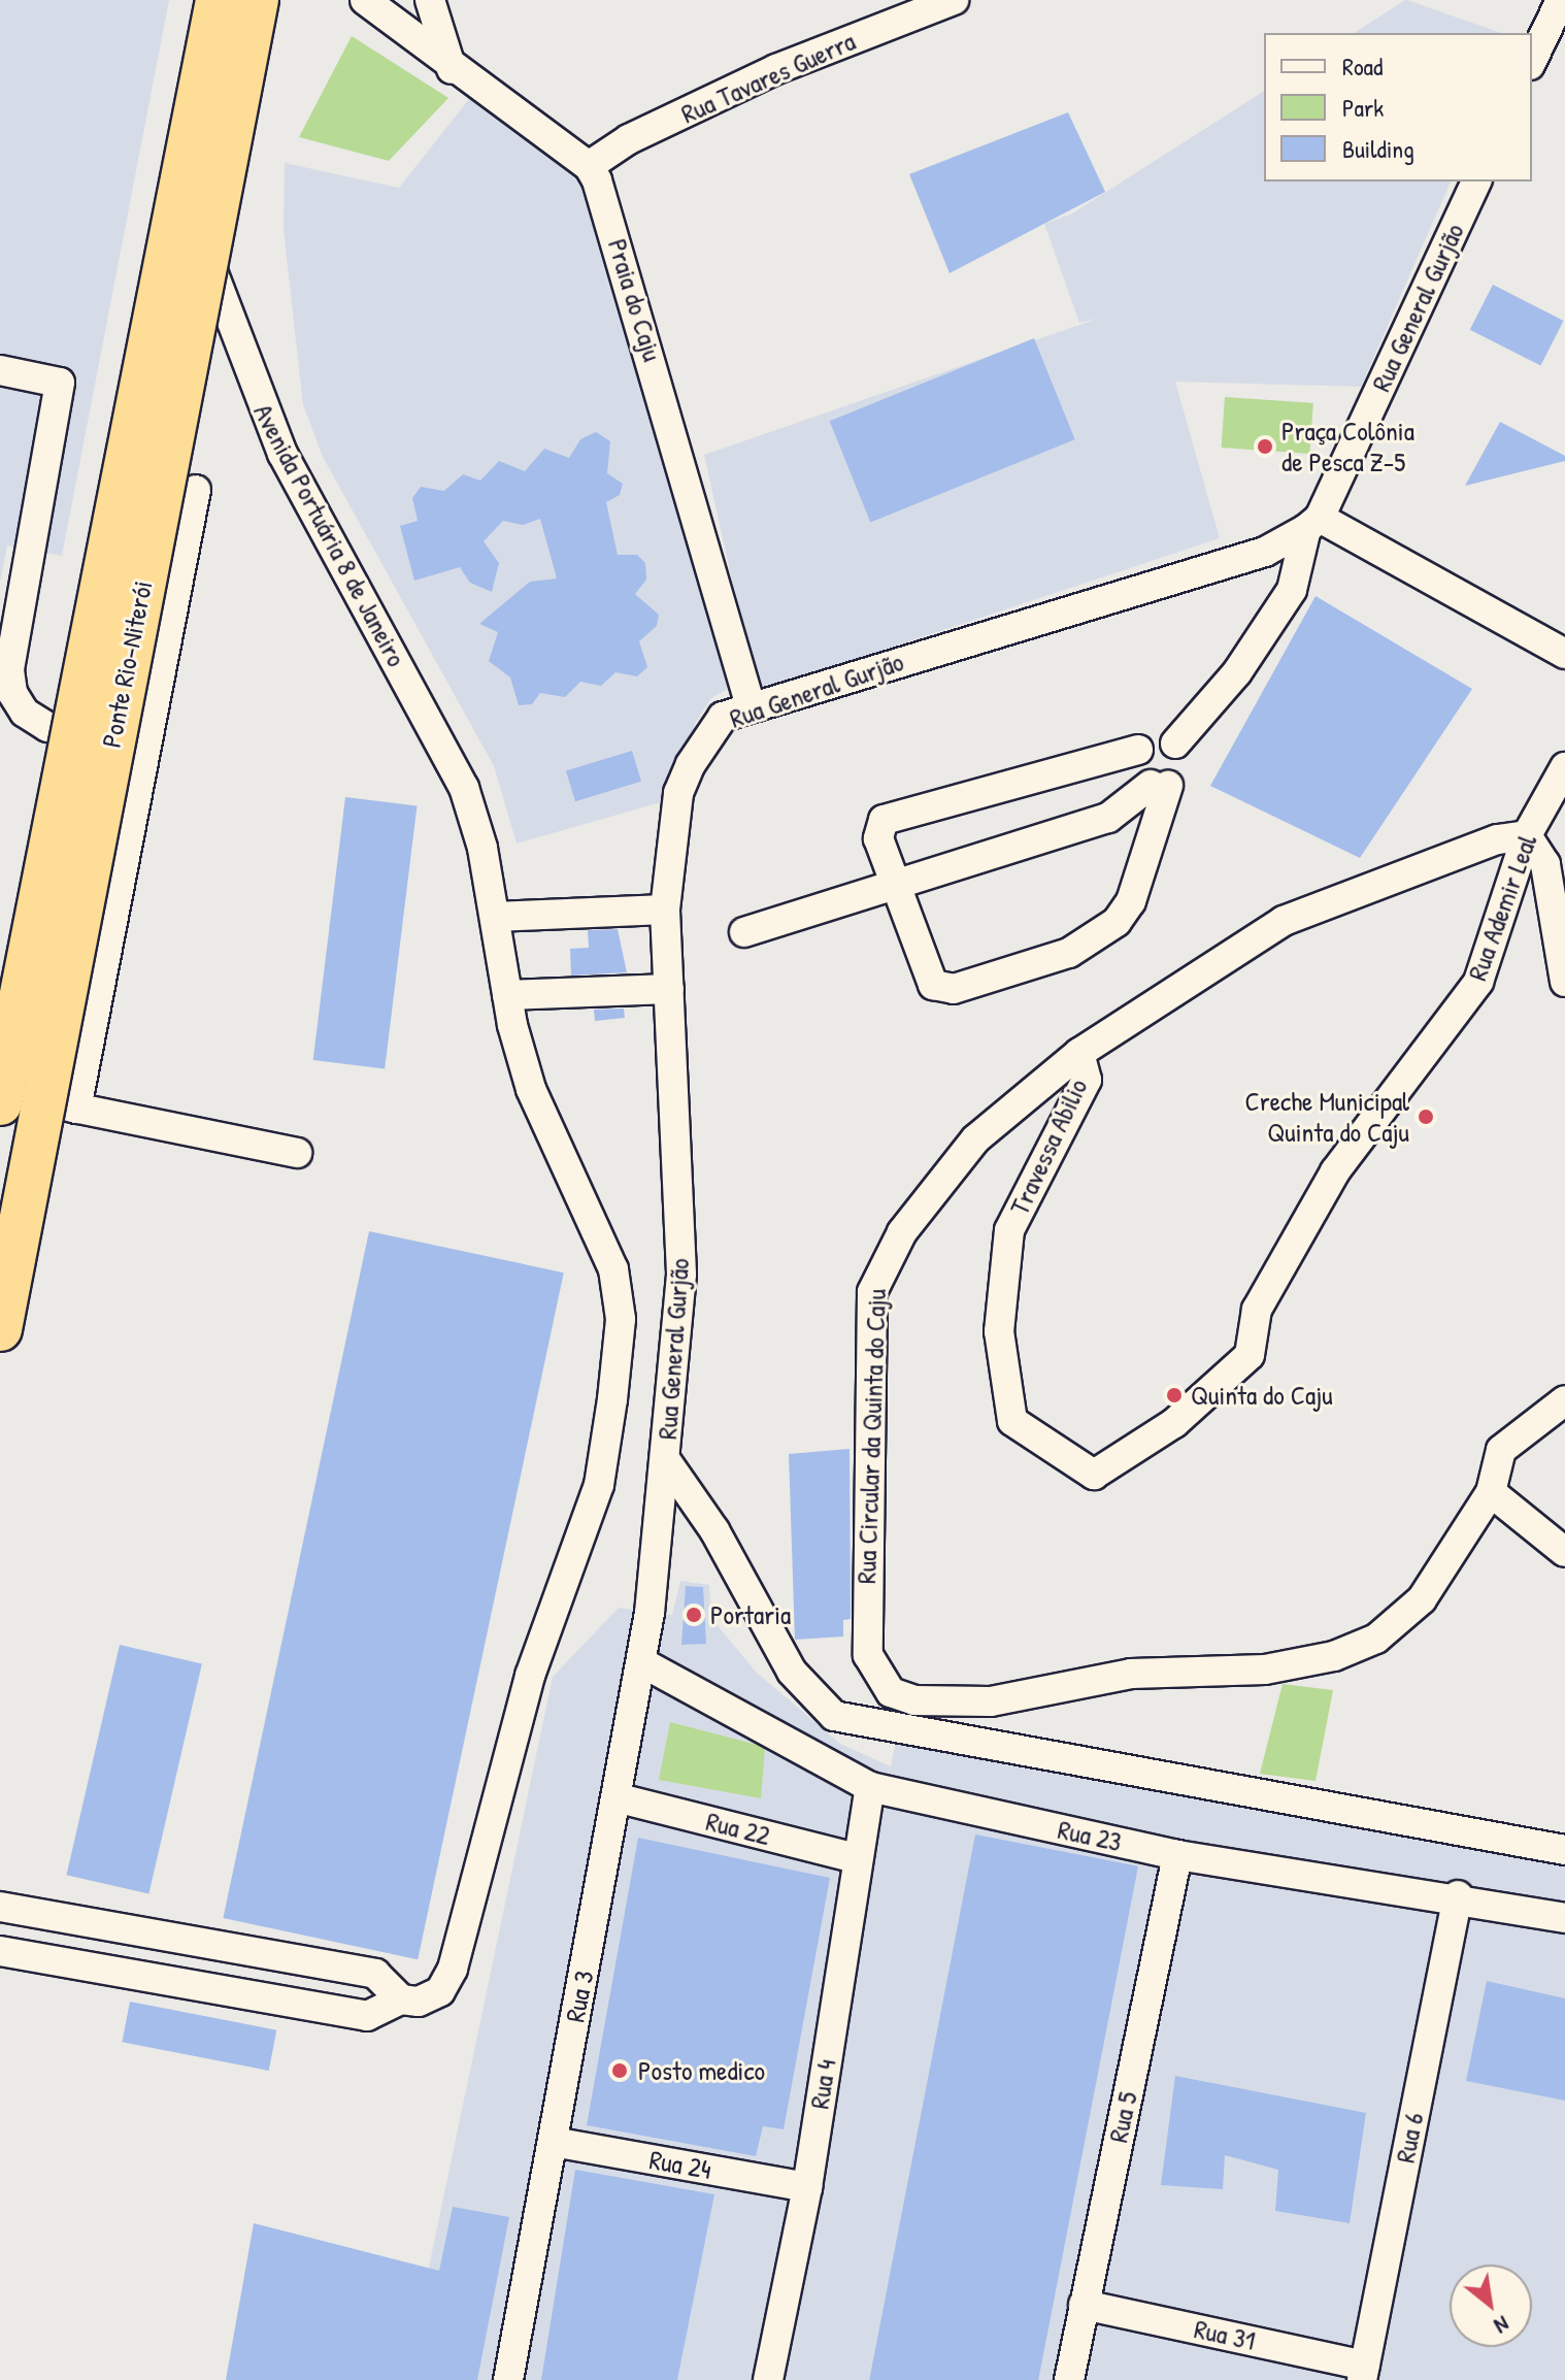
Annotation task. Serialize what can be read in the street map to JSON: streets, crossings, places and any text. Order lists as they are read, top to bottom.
{
  "streets": {
    "highway": ["Ponte Rio-Niterói"],
    "street": [
      "Rua Tavares Guerra",
      "Praia do Caju",
      "Rua General Gurjão",
      "Avenida Portuária 8 de Janeiro",
      "Rua Ademir Leal",
      "Travessa Abilio",
      "Rua Circular da Quinta do Caju",
      "Rua 22",
      "Rua 23",
      "Rua 3",
      "Rua 4",
      "Rua 5",
      "Rua 6",
      "Rua 24",
      "Rua 31"
    ]
  },
  "crossings": [
    ["Rua Tavares Guerra", "Praia do Caju"],
    ["Praia do Caju", "Rua General Gurjão"],
    ["Rua General Gurjão", "Rua 3"],
    ["Rua Ademir Leal", "Travessa Abilio"],
    ["Rua Ademir Leal", "Rua Circular da Quinta do Caju"],
    ["Travessa Abilio", "Rua Circular da Quinta do Caju"],
    ["Rua 22", "Rua 3"],
    ["Rua 22", "Rua 4"],
    ["Rua 23", "Rua 3"],
    ["Rua 23", "Rua 4"],
    ["Rua 23", "Rua 5"],
    ["Rua 23", "Rua 6"],
    ["Rua 3", "Rua 24"],
    ["Rua 4", "Rua 24"],
    ["Rua 5", "Rua 31"],
    ["Rua 6", "Rua 31"]
  ],
  "places": [
    "Praça Colônia de Pesca Z-5",
    "Creche Municipal Quinta do Caju",
    "Quinta do Caju",
    "Portaria",
    "Posto medico"
  ],
  "legend": ["Road", "Park", "Building"],
  "north": "bottom right"
}
